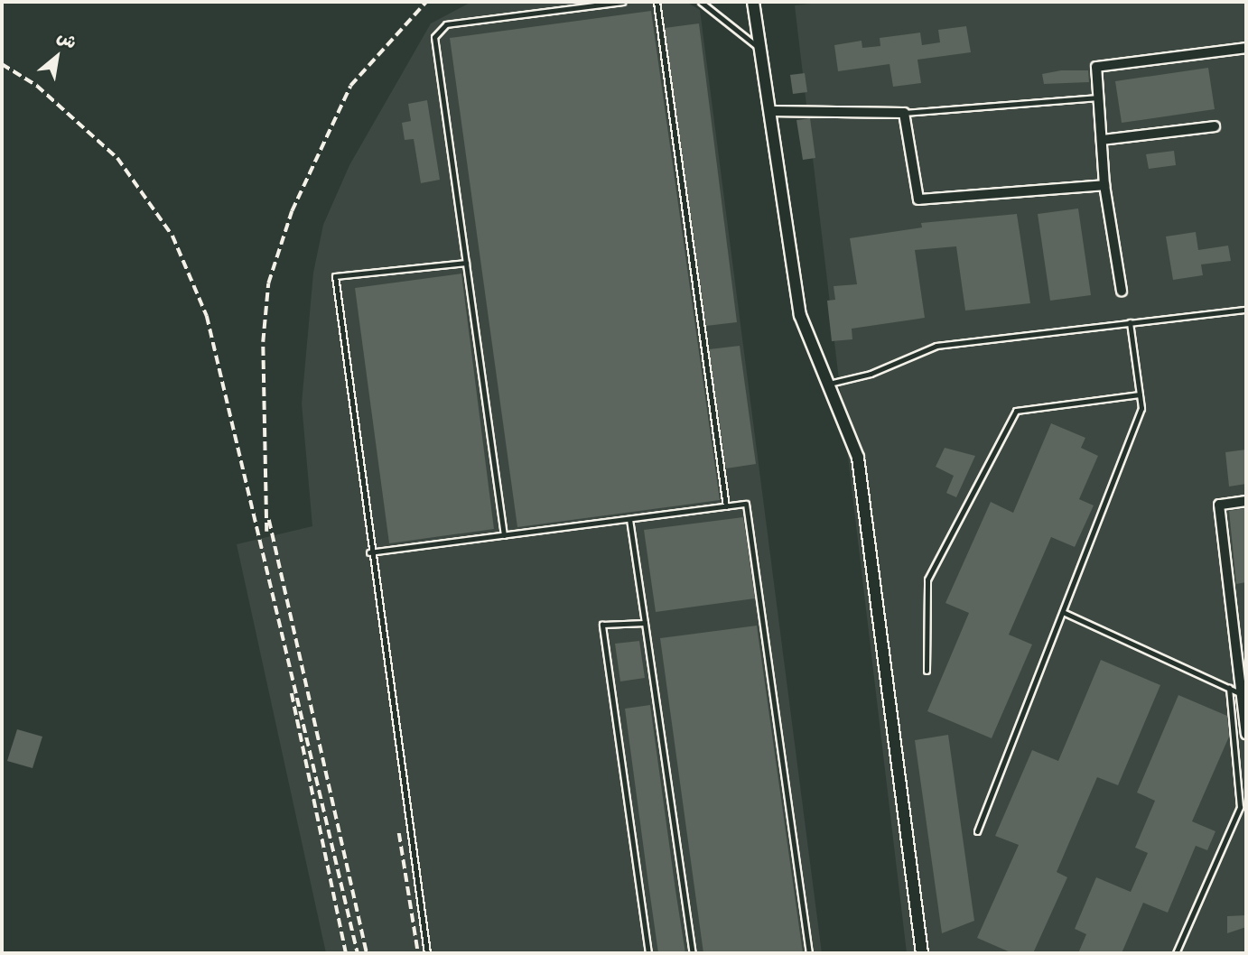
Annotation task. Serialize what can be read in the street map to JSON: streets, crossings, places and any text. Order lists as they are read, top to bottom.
{
  "north": "top right"
}
